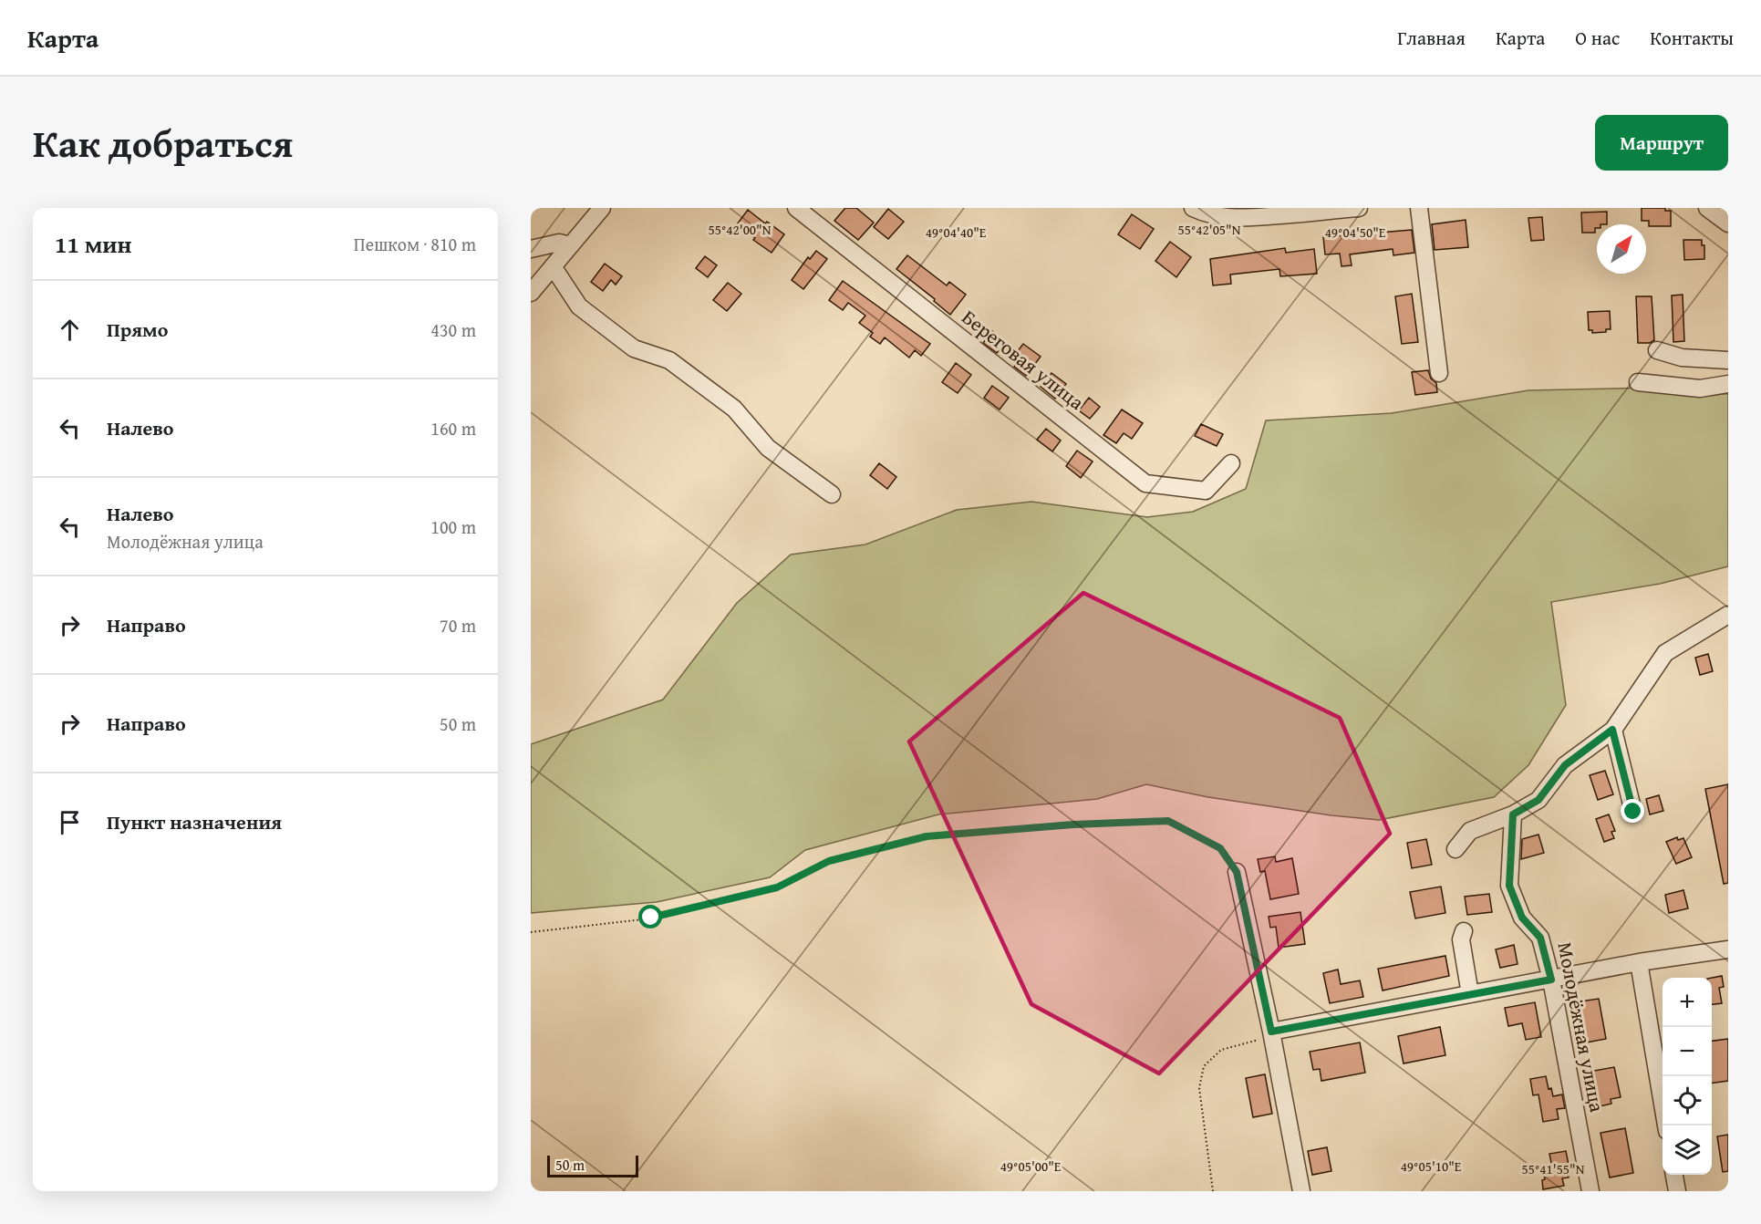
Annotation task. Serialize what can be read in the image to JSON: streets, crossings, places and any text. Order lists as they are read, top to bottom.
{
  "streets": {
    "street": ["Береговая улица", "Молодёжная улица"]
  },
  "scale_bar": "50 m",
  "north": "top right",
  "page": {
    "header": "Карта",
    "nav": [
      "Главная",
      "Карта",
      "О нас",
      "Контакты"
    ],
    "title": "Как добраться",
    "buttons": "Маршрут",
    "heading": ["11 мин", "Пешком · 810 m"],
    "list": [
      ["Прямо", "430 m"],
      ["Налево", "160 m"],
      ["Налево", "Молодёжная улица", "100 m"],
      ["Направо", "70 m"],
      ["Направо", "50 m"],
      "Пункт назначения"
    ],
    "map_buttons": ["+", "−"],
    "scale": "50 m"
  },
  "coordinates": [
    "55°42'00\"N",
    "55°42'05\"N",
    "49°04'40\"E",
    "49°04'50\"E",
    "49°05'00\"E",
    "49°05'10\"E",
    "55°41'55\"N"
  ]
}
